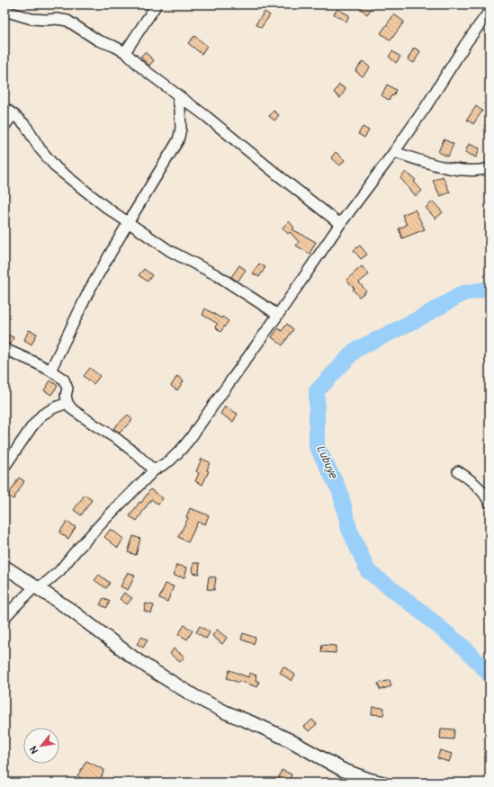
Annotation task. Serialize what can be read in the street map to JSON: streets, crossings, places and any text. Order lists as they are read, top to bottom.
{
  "water": ["Lubuye"],
  "north": "bottom left"
}
